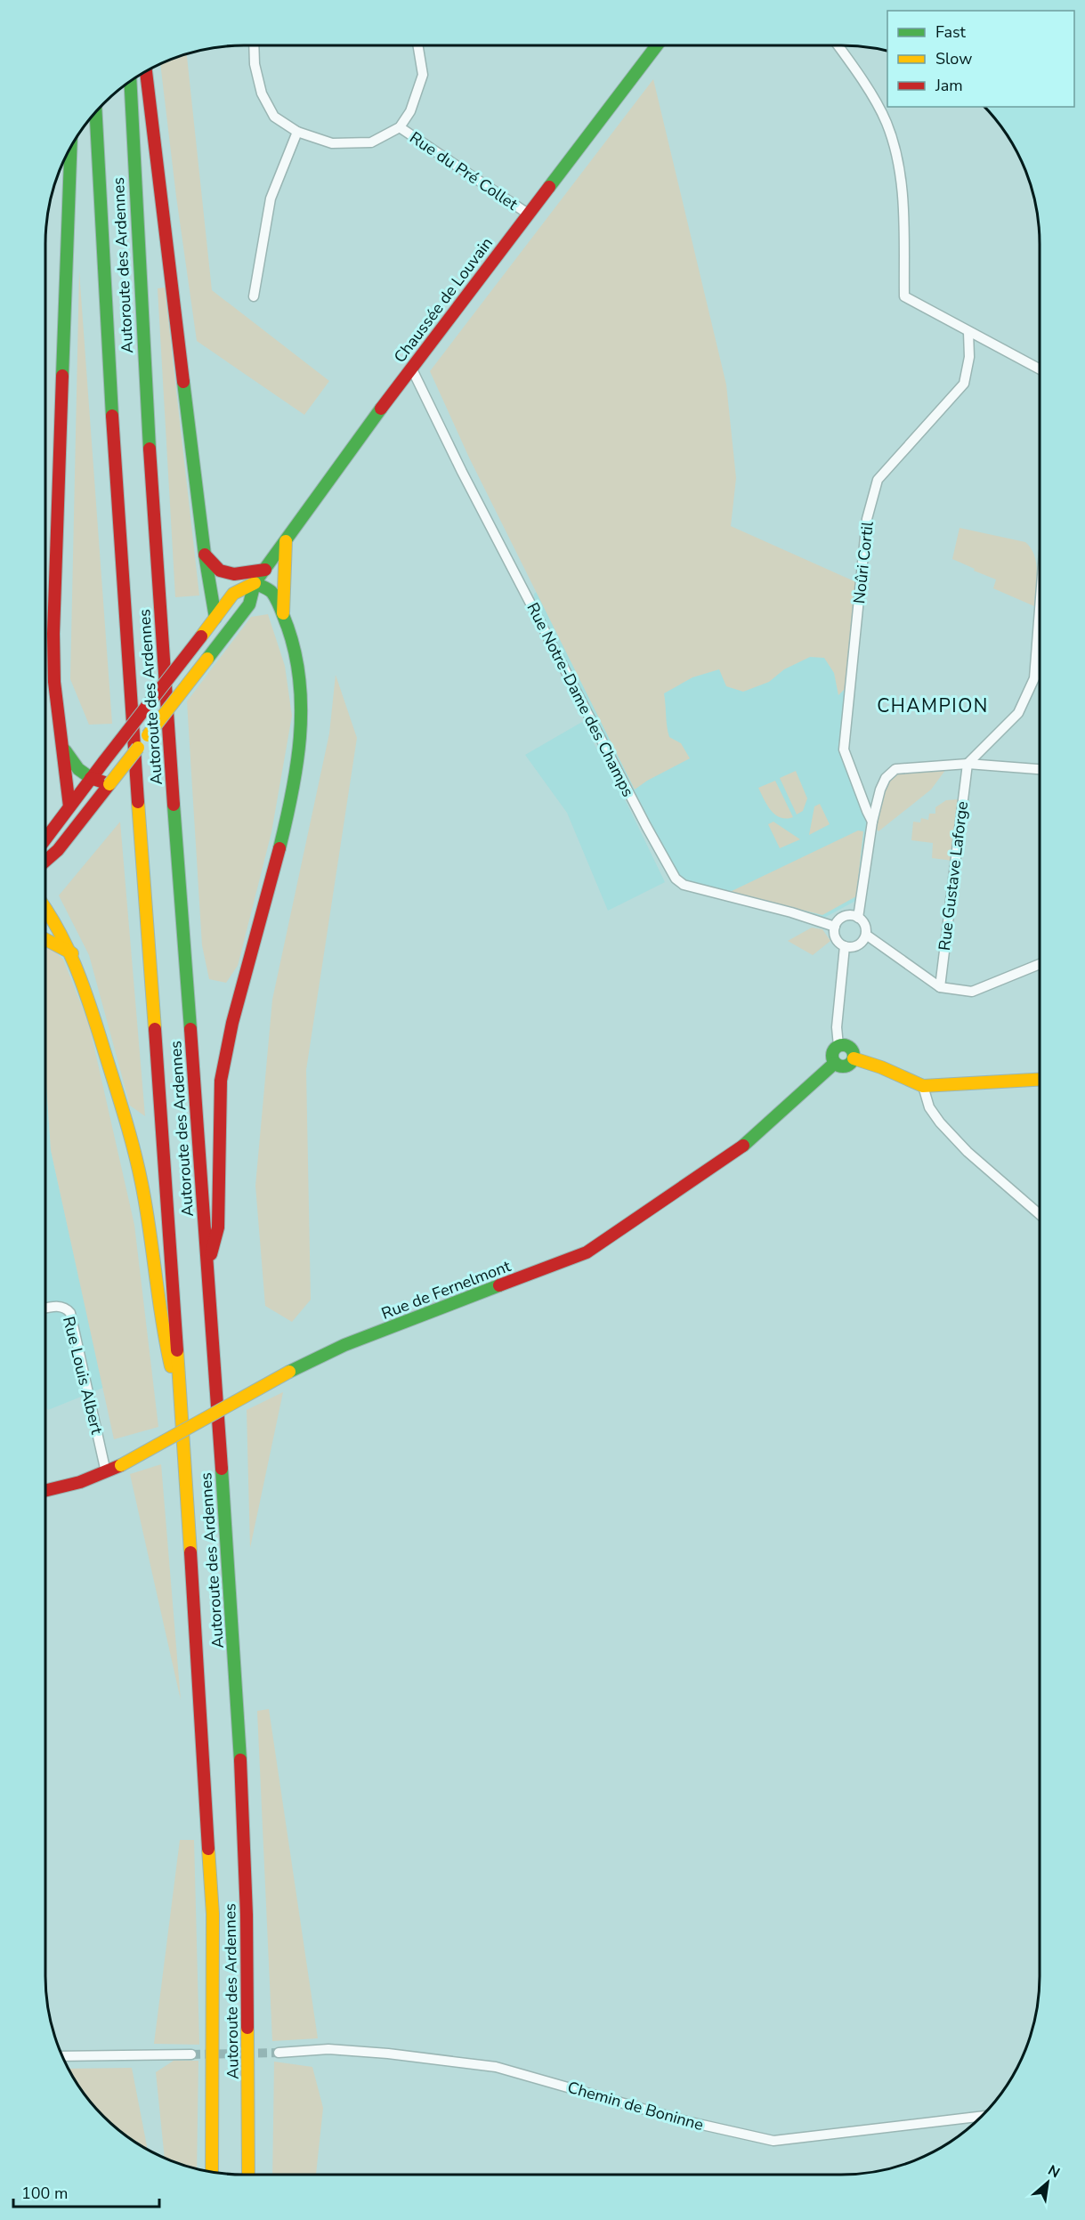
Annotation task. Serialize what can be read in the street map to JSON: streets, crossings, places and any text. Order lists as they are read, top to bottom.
{
  "streets": {
    "main road": ["Autoroute des Ardennes", "Chaussée de Louvain", "Rue de Fernelmont"],
    "street": [
      "Rue du Pré Collet",
      "Noûri Cortil",
      "Rue Notre-Dame des Champs",
      "Rue Gustave Laforge",
      "Rue Louis Albert",
      "Chemin de Boninne"
    ]
  },
  "crossings": [
    ["Rue du Pré Collet", "Chaussée de Louvain"],
    ["Chaussée de Louvain", "Rue Notre-Dame des Champs"],
    ["Rue de Fernelmont", "Rue Louis Albert"]
  ],
  "districts": ["CHAMPION"],
  "legend": ["Fast", "Slow", "Jam"],
  "scale_bar": "100 m",
  "north": "top right"
}
